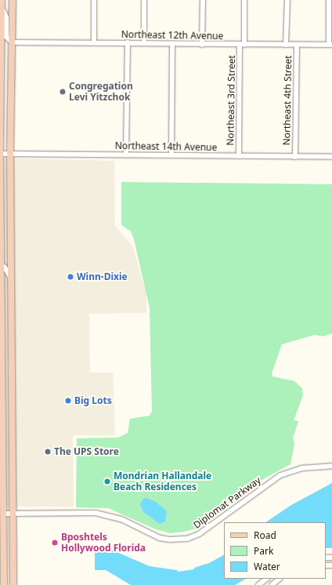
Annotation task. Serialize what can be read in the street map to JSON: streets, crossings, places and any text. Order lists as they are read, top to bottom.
{
  "streets": {
    "street": [
      "Northeast 12th Avenue",
      "Northeast 3rd Street",
      "Northeast 4th Street",
      "Northeast 14th Avenue",
      "Diplomat Parkway"
    ]
  },
  "crossings": [
    ["Northeast 12th Avenue", "Northeast 3rd Street"],
    ["Northeast 12th Avenue", "Northeast 4th Street"],
    ["Northeast 3rd Street", "Northeast 14th Avenue"],
    ["Northeast 4th Street", "Northeast 14th Avenue"]
  ],
  "places": [
    "Congregation Levi Yitzchok",
    "Winn-Dixie",
    "Big Lots",
    "The UPS Store",
    "Mondrian Hallandale Beach Residences",
    "Bposhtels Hollywood Florida"
  ],
  "legend": ["Road", "Park", "Water"]
}
